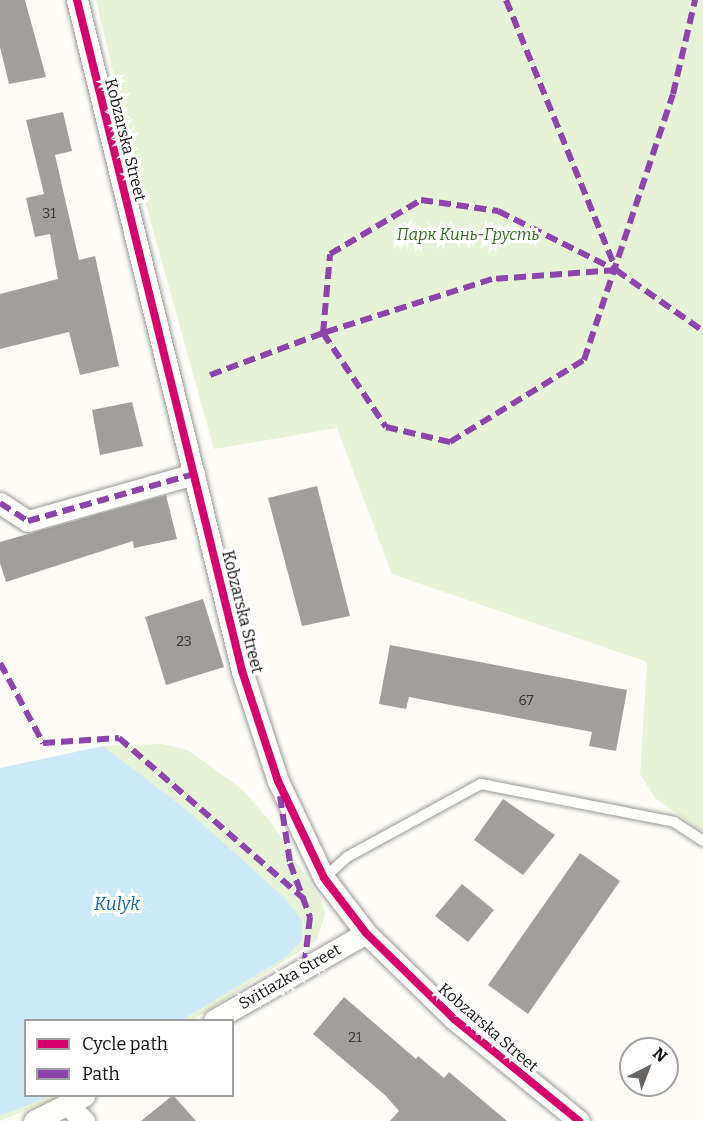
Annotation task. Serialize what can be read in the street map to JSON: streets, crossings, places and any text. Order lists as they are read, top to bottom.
{
  "streets": {
    "street": ["Kobzarska Street", "Svitiazka Street"]
  },
  "crossings": [
    ["Kobzarska Street", "Svitiazka Street"]
  ],
  "water": ["Kulyk"],
  "parks": ["Парк Кинь-Грусть"],
  "house_numbers": [
    "31",
    "23",
    "67",
    "21"
  ],
  "legend": ["Cycle path", "Path"],
  "north": "top right"
}
